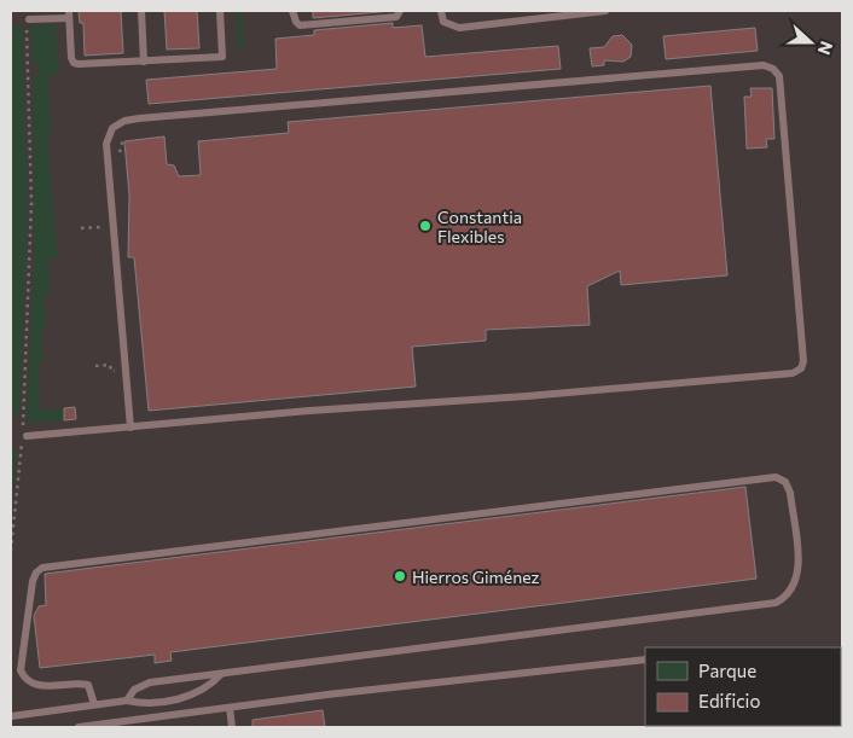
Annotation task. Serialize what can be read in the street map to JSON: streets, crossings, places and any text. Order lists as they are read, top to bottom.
{
  "places": ["Constantia Flexibles", "Hierros Giménez"],
  "legend": ["Parque", "Edificio"],
  "north": "right"
}
